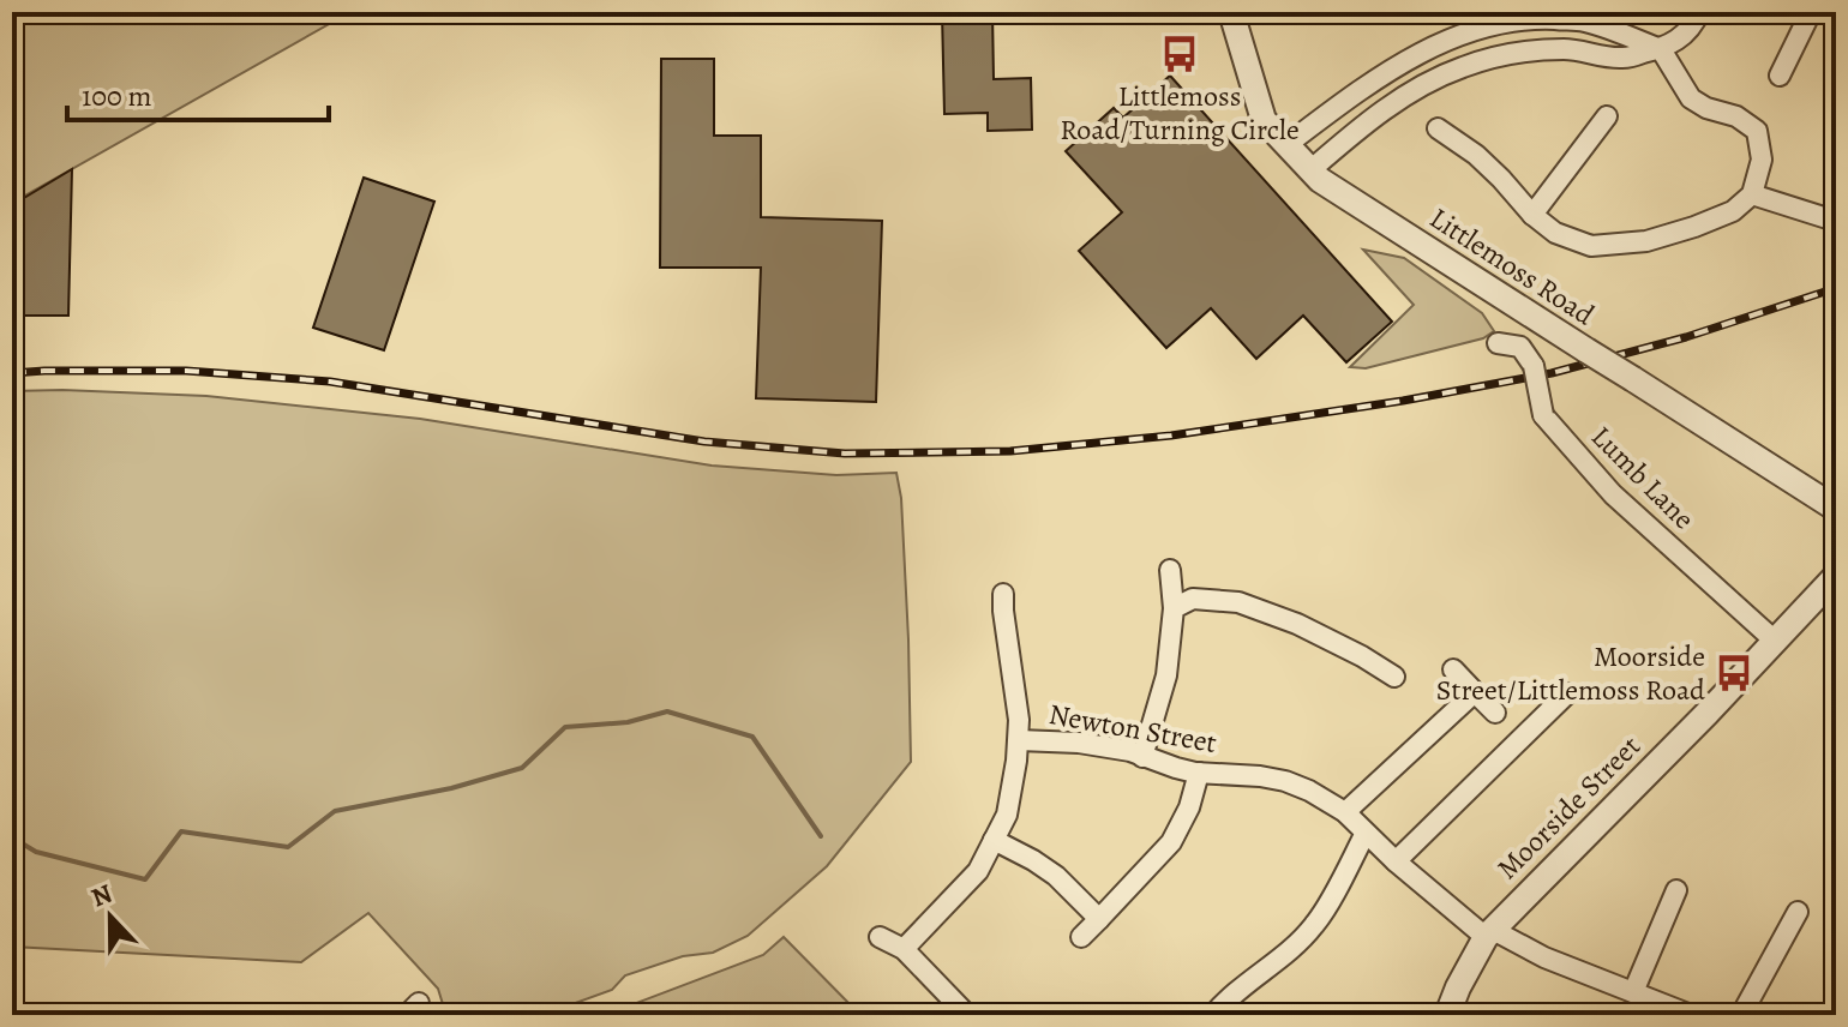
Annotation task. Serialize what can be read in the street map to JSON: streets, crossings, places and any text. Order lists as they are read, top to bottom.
{
  "streets": {
    "street": [
      "Littlemoss Road",
      "Lumb Lane",
      "Newton Street",
      "Moorside Street"
    ]
  },
  "crossings": [
    ["Lumb Lane", "Moorside Street"],
    ["Newton Street", "Moorside Street"]
  ],
  "places": {
    "bus stop": ["Littlemoss Road/Turning Circle", "Moorside Street/Littlemoss Road"]
  },
  "scale_bar": "100 m",
  "north": "top"
}
